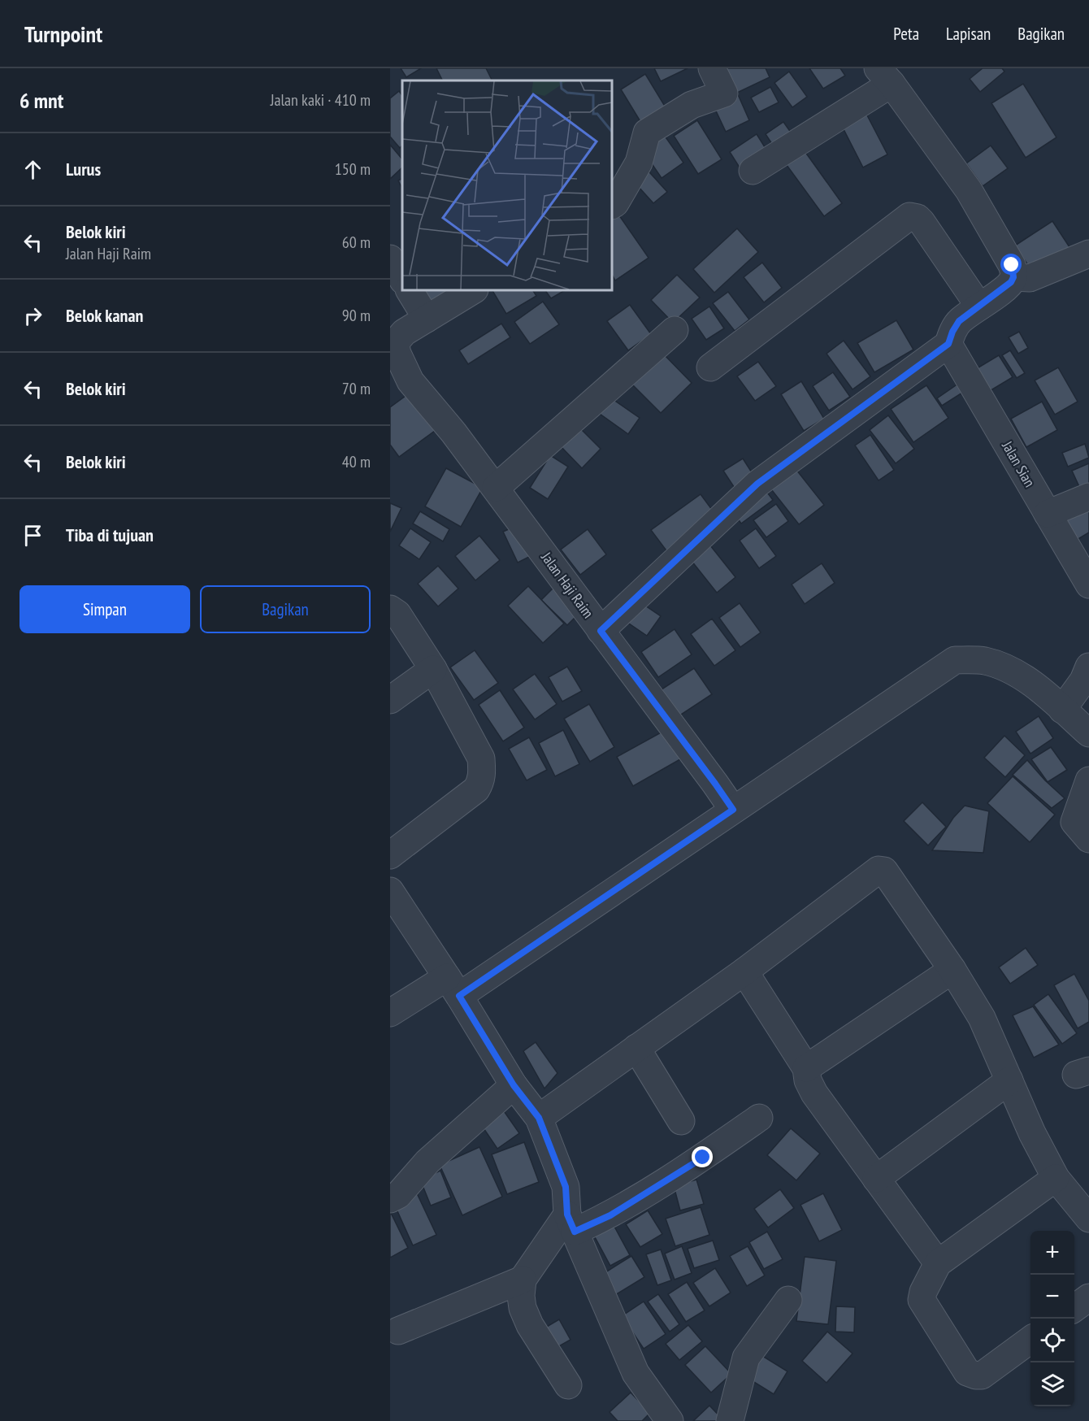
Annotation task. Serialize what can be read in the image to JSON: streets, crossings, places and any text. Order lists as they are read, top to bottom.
{
  "streets": {
    "street": ["Jalan Sian", "Jalan Haji Raim"]
  },
  "page": {
    "header": "Turnpoint",
    "nav": ["Peta", "Lapisan", "Bagikan"],
    "heading": ["6 mnt", "Jalan kaki · 410 m"],
    "list": [
      ["Lurus", "150 m"],
      ["Belok kiri", "Jalan Haji Raim", "60 m"],
      ["Belok kanan", "90 m"],
      ["Belok kiri", "70 m"],
      ["Belok kiri", "40 m"],
      "Tiba di tujuan"
    ],
    "buttons": ["Simpan", "Bagikan"],
    "map_buttons": ["+", "−"]
  }
}
